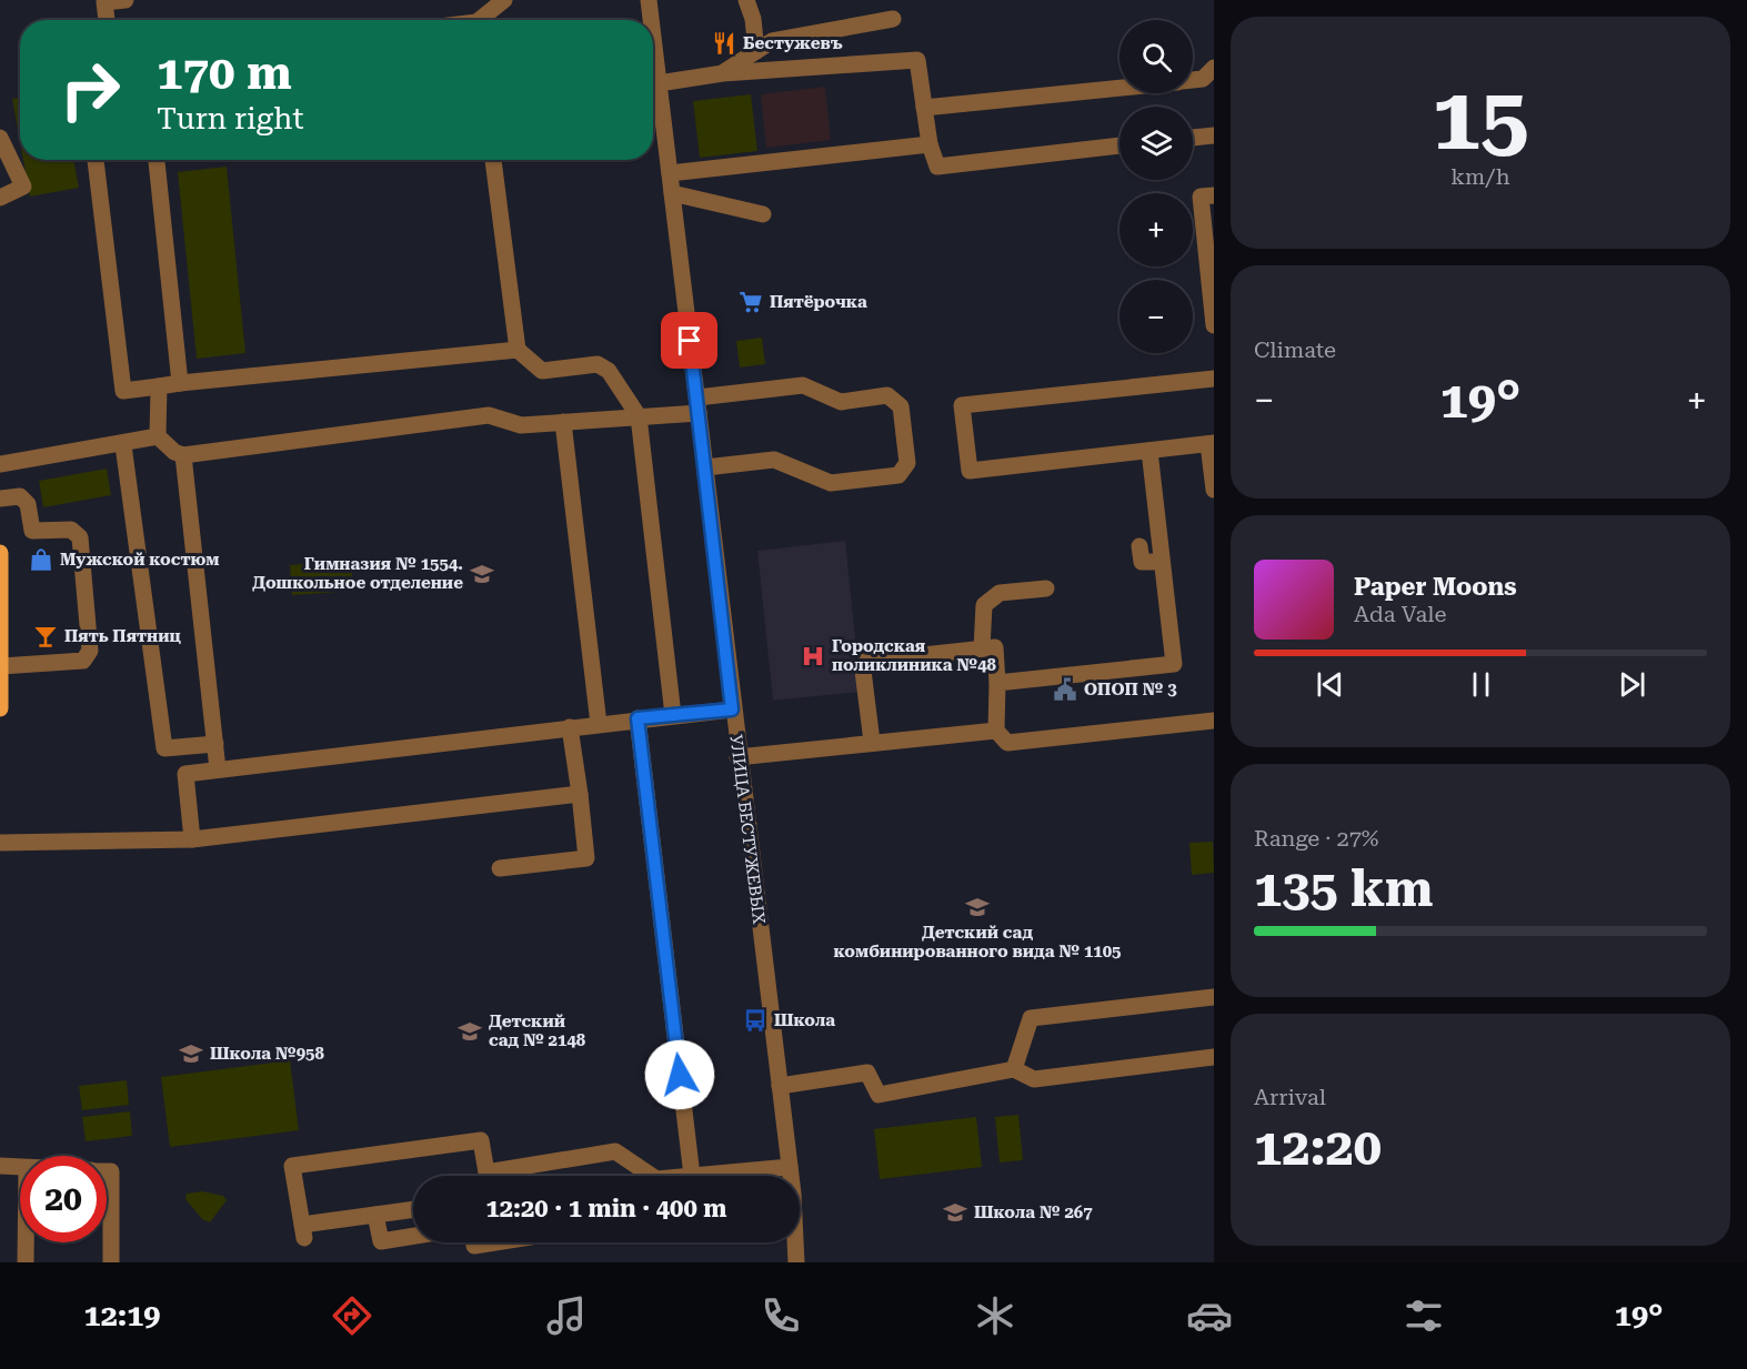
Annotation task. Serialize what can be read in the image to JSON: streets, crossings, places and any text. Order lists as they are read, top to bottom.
{
  "streets": {
    "street": ["УЛИЦА БЕСТУЖЕВЫХ"]
  },
  "places": {
    "restaurant": ["Бестужевъ"],
    "supermarket": ["Пятёрочка"],
    "shop": ["Мужской костюм"],
    "school or university": [
      "Гимназия № 1554. Дошкольное отделение",
      "Детский сад комбинированного вида № 1105",
      "Детский сад № 2148",
      "Школа №958",
      "Школа № 267"
    ],
    "bar": ["Пять Пятниц"],
    "hospital": ["Городская поликлиника №48"],
    "public building": ["ОПОП № 3"],
    "bus stop": ["Школа"]
  },
  "page": {
    "tile": [
      ["15", "km/h"],
      "Climate",
      ["Range · 27%", "135 km"],
      ["Arrival", "12:20"]
    ],
    "map_buttons": ["+", "−"],
    "turn": ["170 m", "Turn right"],
    "heat": ["−", "19°", "+"],
    "song": ["Paper Moons", "Ada Vale"],
    "limit": "20",
    "trip": "12:20 · 1 min · 400 m",
    "tabs": ["12:19", "19°"]
  }
}
